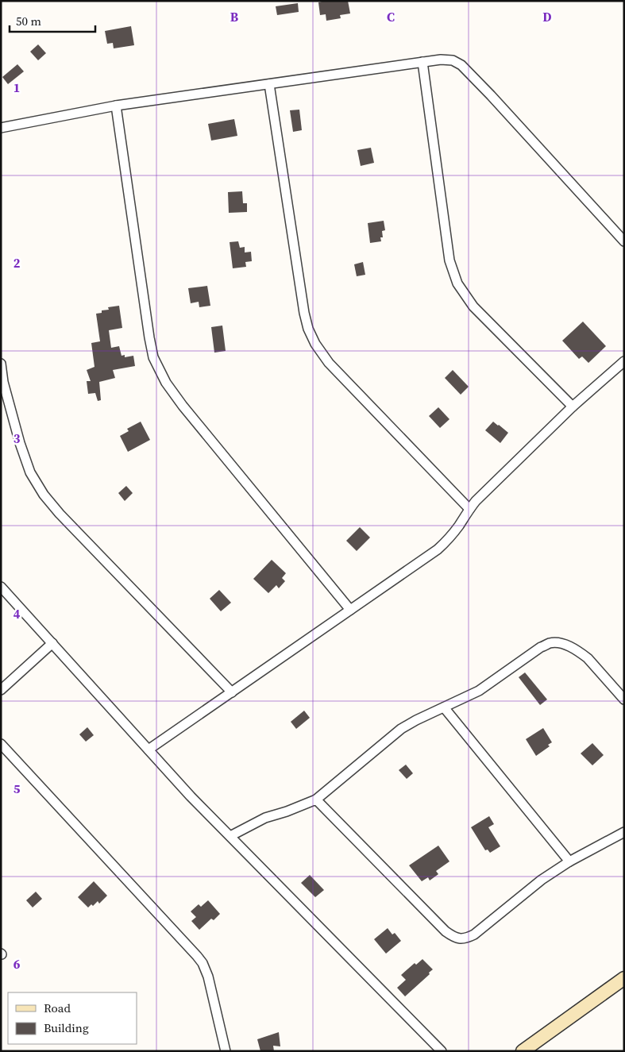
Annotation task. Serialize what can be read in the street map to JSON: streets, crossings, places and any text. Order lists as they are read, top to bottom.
{
  "legend": ["Road", "Building"],
  "scale_bar": "50 m",
  "grid": {
    "columns": ["B", "C", "D"],
    "rows": [
      "1",
      "2",
      "3",
      "4",
      "5",
      "6"
    ]
  }
}
